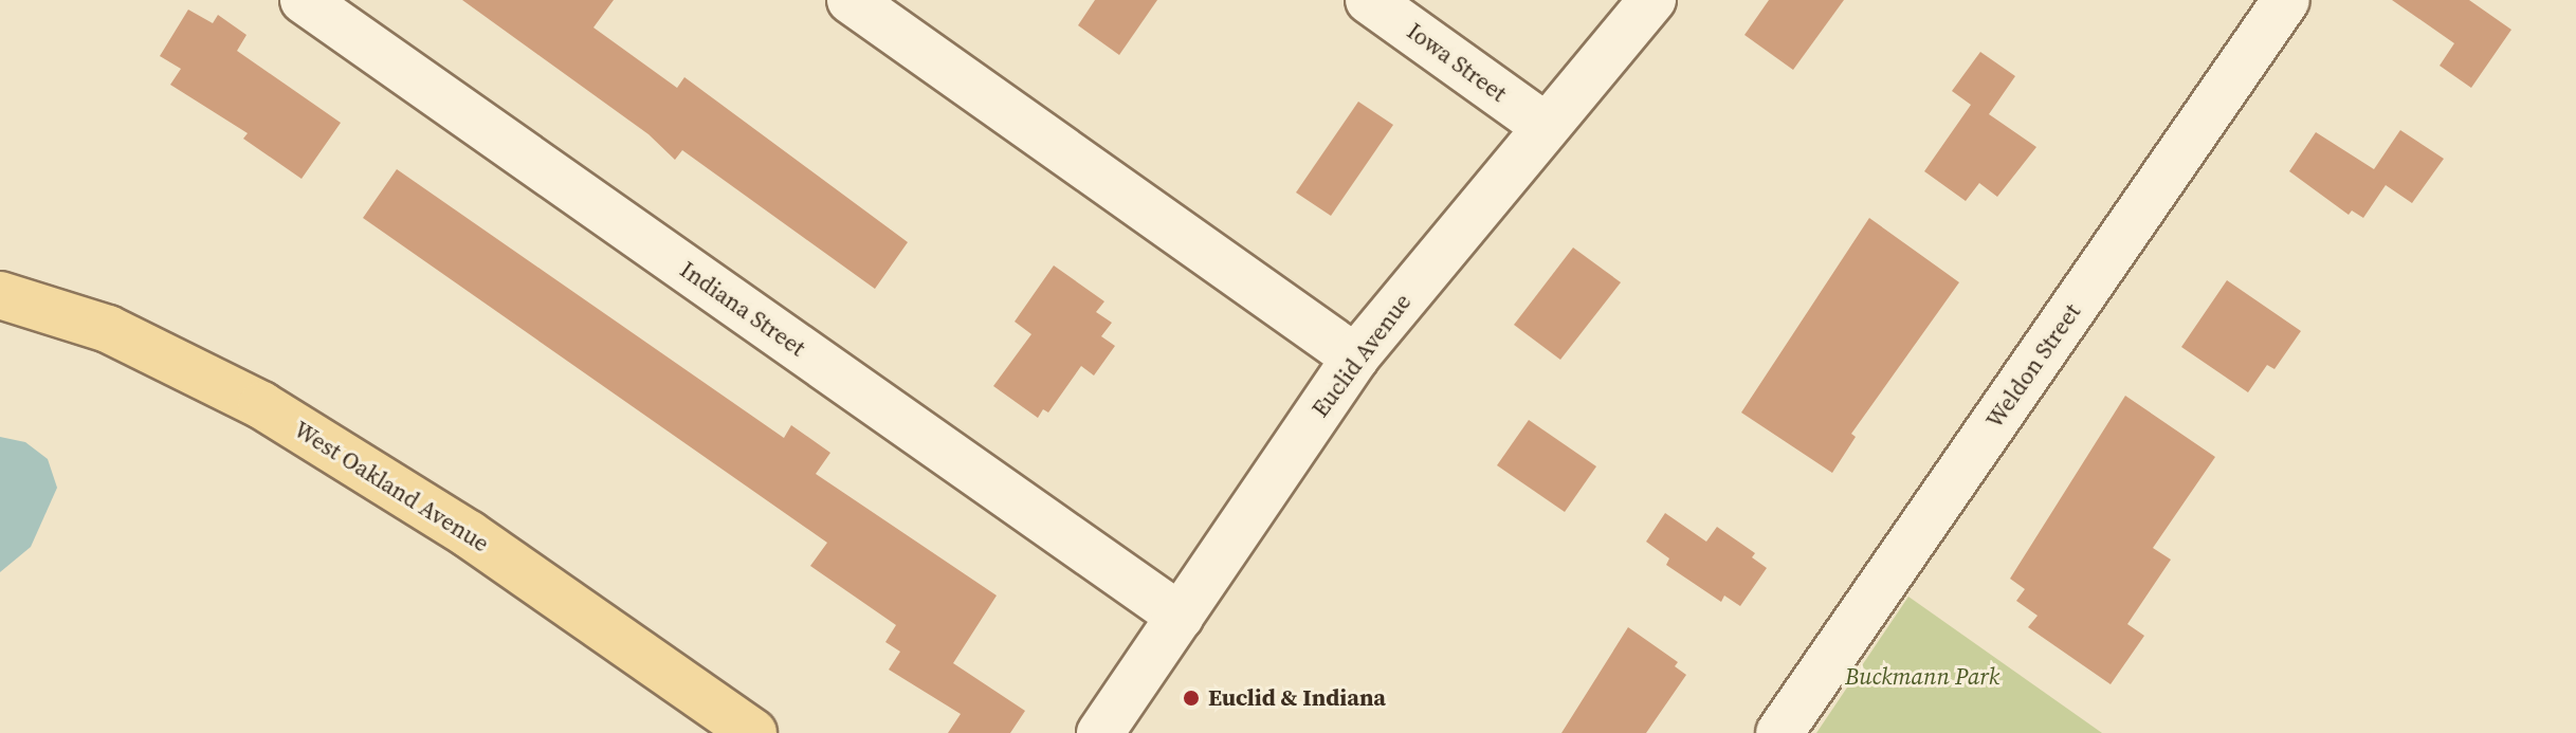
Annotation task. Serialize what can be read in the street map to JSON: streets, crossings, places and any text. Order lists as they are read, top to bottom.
{
  "streets": {
    "main road": ["West Oakland Avenue"],
    "street": [
      "Iowa Street",
      "Indiana Street",
      "Euclid Avenue",
      "Weldon Street"
    ]
  },
  "crossings": [
    ["Iowa Street", "Euclid Avenue"],
    ["Indiana Street", "Euclid Avenue"]
  ],
  "parks": ["Buckmann Park"],
  "places": ["Euclid & Indiana"]
}
